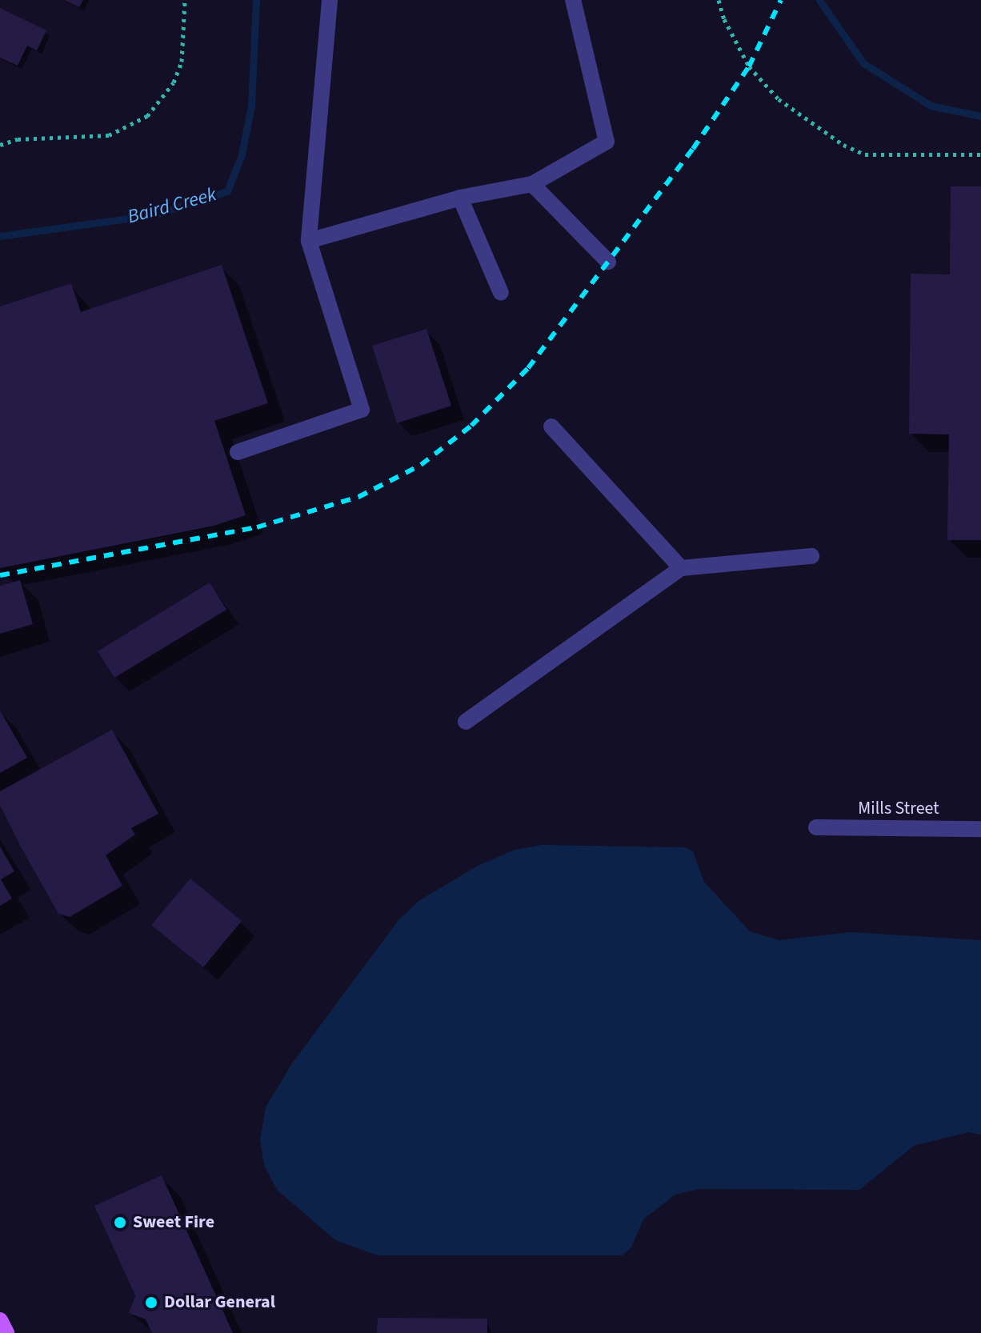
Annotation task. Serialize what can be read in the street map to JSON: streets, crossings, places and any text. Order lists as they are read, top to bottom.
{
  "streets": {
    "street": ["Mills Street"]
  },
  "water": ["Baird Creek"],
  "places": ["Sweet Fire", "Dollar General"]
}
